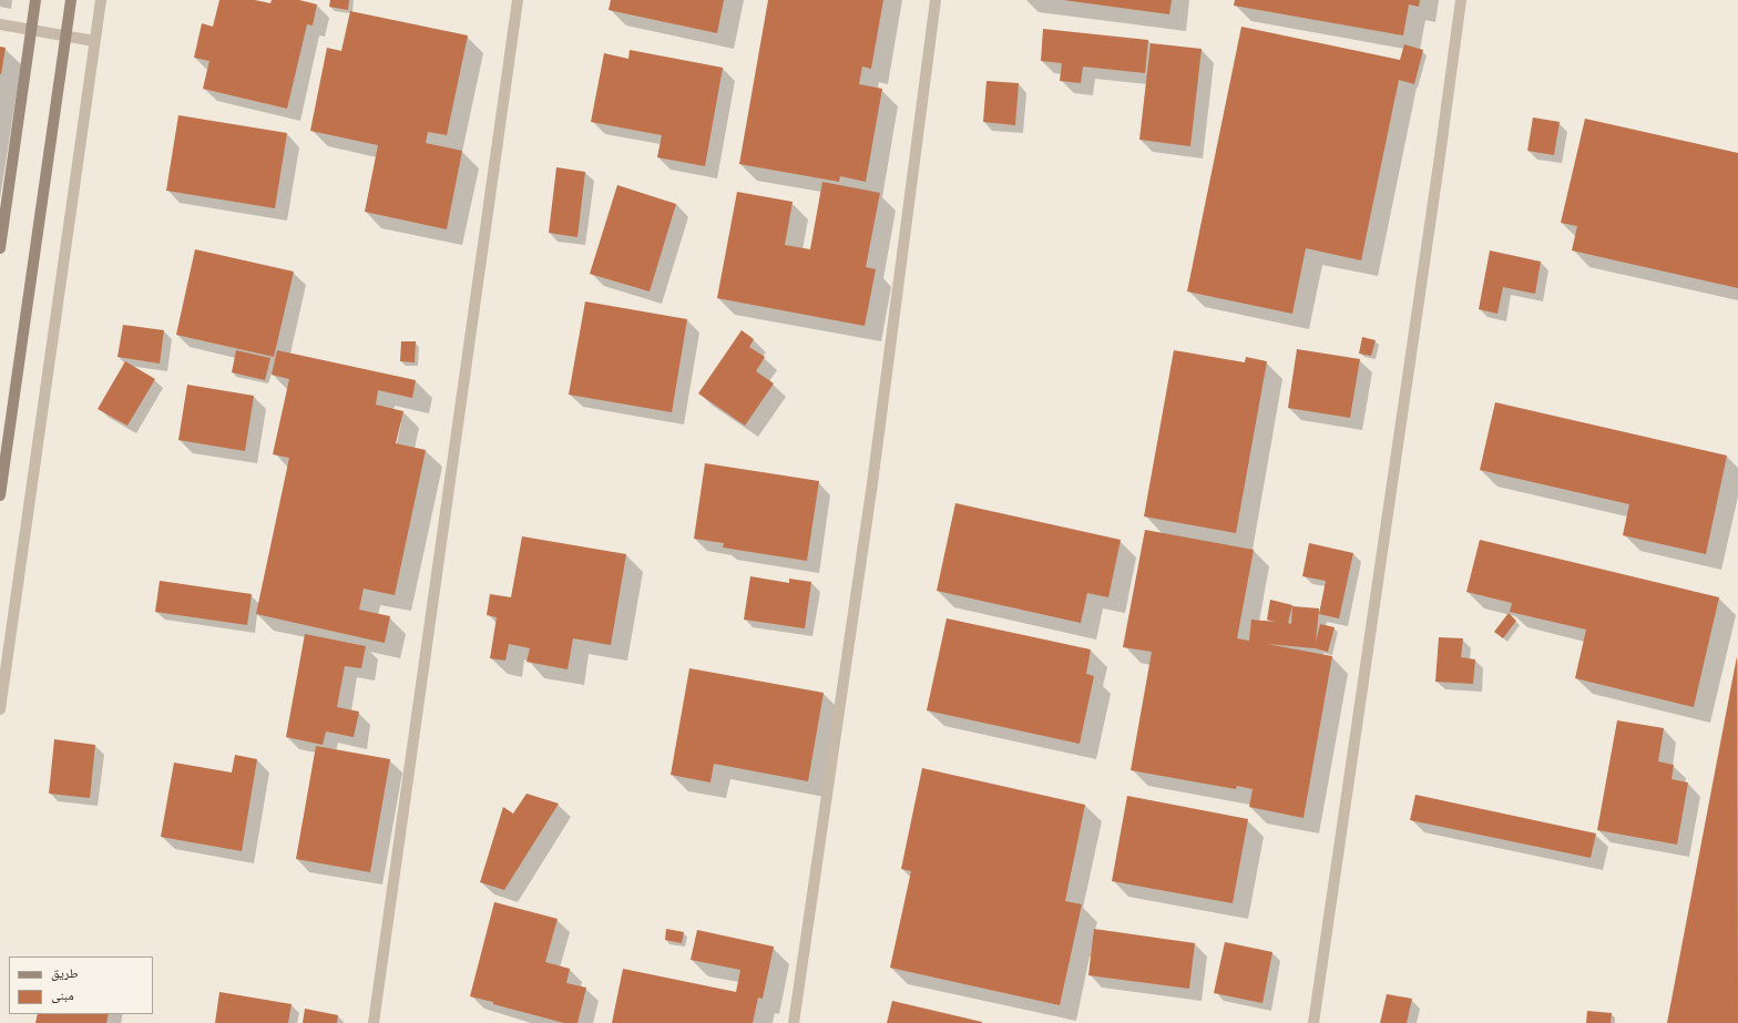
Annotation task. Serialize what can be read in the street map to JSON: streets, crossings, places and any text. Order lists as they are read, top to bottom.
{
  "legend": ["طريق", "مبنى"]
}
